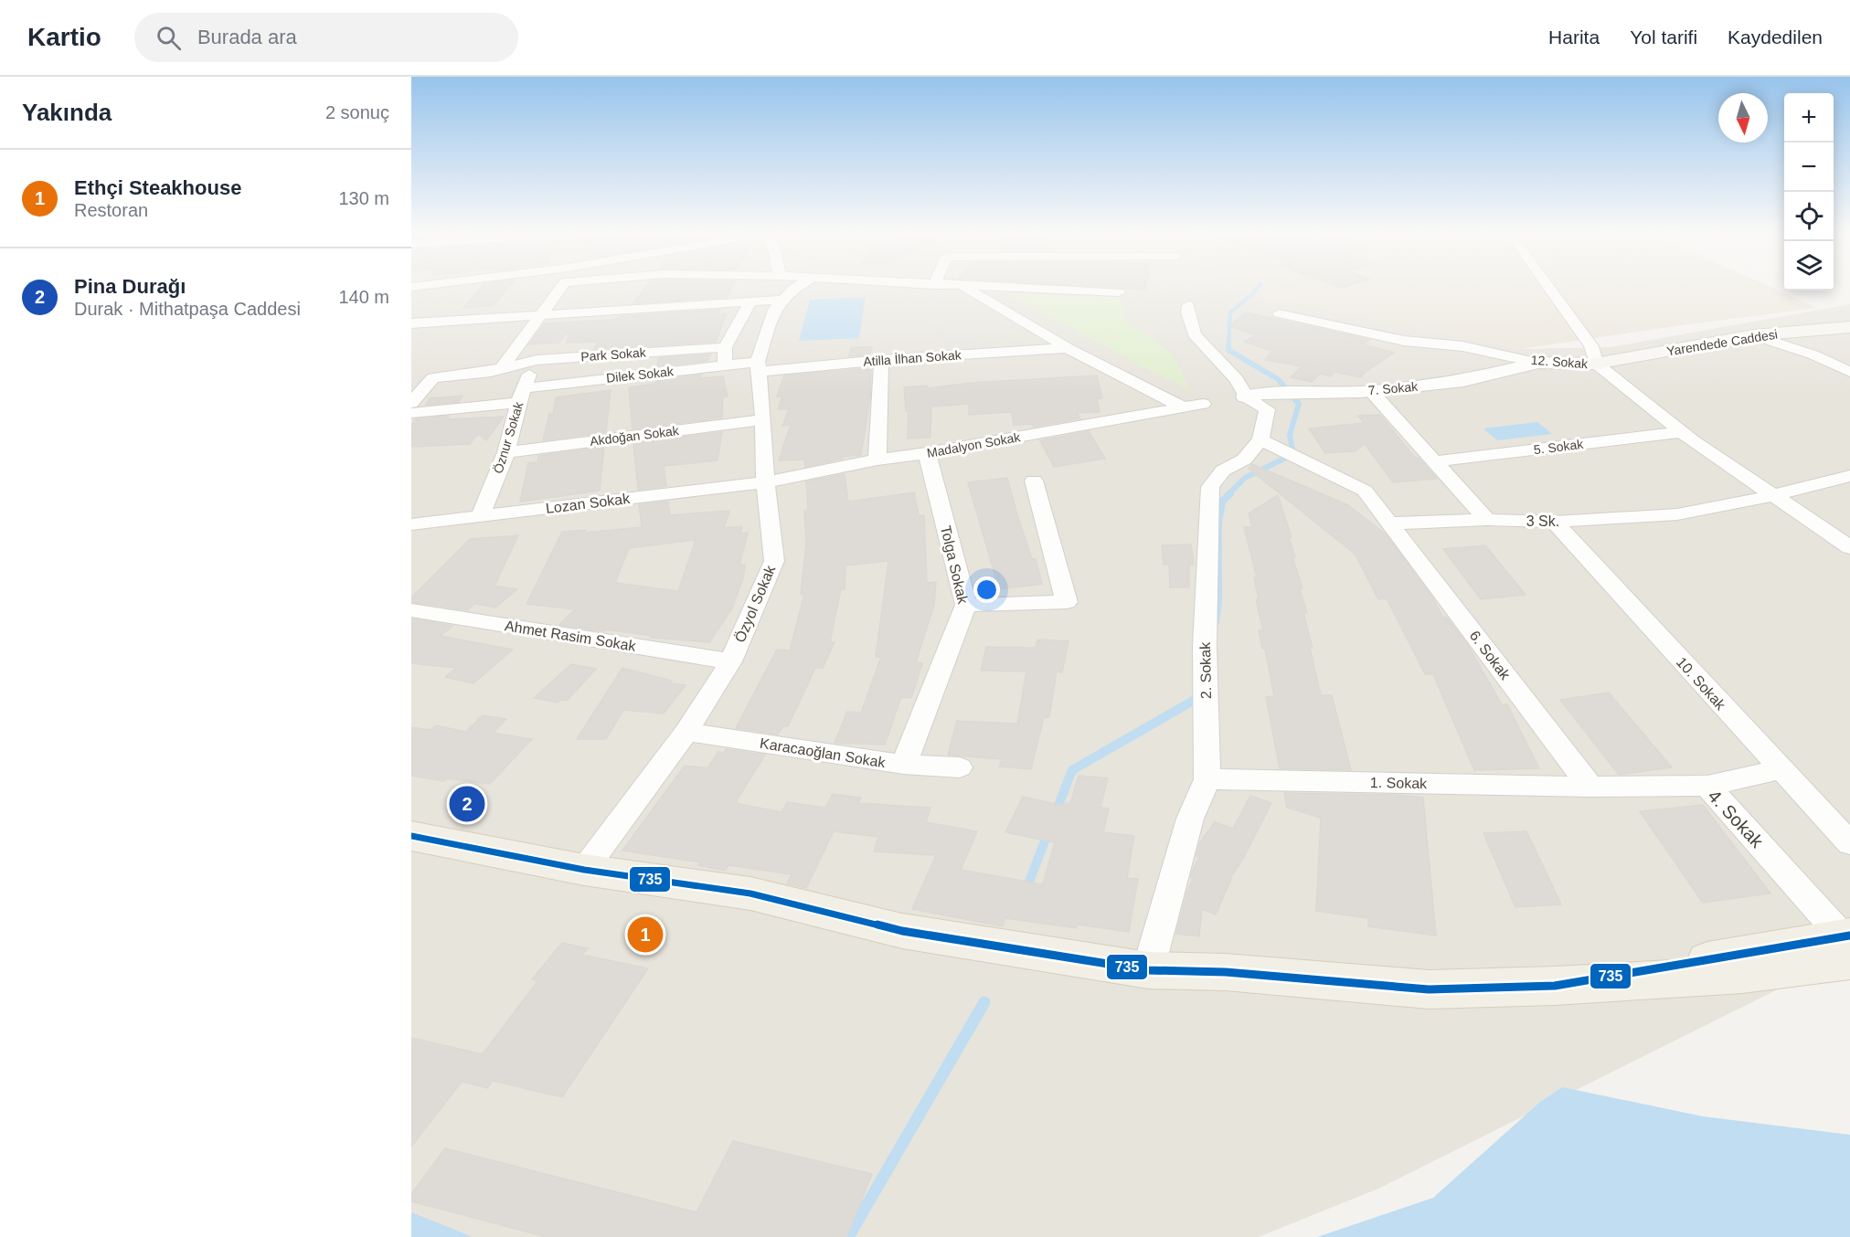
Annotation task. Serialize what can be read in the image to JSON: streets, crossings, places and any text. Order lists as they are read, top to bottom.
{
  "streets": {
    "main road": ["Yarendede Caddesi"],
    "street": [
      "Park Sokak",
      "Atilla İlhan Sokak",
      "12. Sokak",
      "Dilek Sokak",
      "7. Sokak",
      "Akdoğan Sokak",
      "Öznur Sokak",
      "Madalyon Sokak",
      "5. Sokak",
      "Lozan Sokak",
      "3 Sk.",
      "Tolga Sokak",
      "Özyol Sokak",
      "Ahmet Rasim Sokak",
      "6. Sokak",
      "2. Sokak",
      "10. Sokak",
      "Karacaoğlan Sokak",
      "1. Sokak",
      "4. Sokak"
    ]
  },
  "crossings": [
    ["Yarendede Caddesi", "12. Sokak"],
    ["Park Sokak", "Öznur Sokak"],
    ["Atilla İlhan Sokak", "Dilek Sokak"],
    ["Atilla İlhan Sokak", "Özyol Sokak"],
    ["12. Sokak", "7. Sokak"],
    ["12. Sokak", "5. Sokak"],
    ["12. Sokak", "3 Sk."],
    ["Dilek Sokak", "Öznur Sokak"],
    ["Dilek Sokak", "Özyol Sokak"],
    ["7. Sokak", "2. Sokak"],
    ["Akdoğan Sokak", "Öznur Sokak"],
    ["Akdoğan Sokak", "Özyol Sokak"],
    ["Öznur Sokak", "Lozan Sokak"],
    ["Madalyon Sokak", "Lozan Sokak"],
    ["Madalyon Sokak", "Tolga Sokak"],
    ["Madalyon Sokak", "Özyol Sokak"],
    ["Lozan Sokak", "Özyol Sokak"],
    ["3 Sk.", "6. Sokak"],
    ["3 Sk.", "10. Sokak"],
    ["Tolga Sokak", "Karacaoğlan Sokak"],
    ["Özyol Sokak", "Ahmet Rasim Sokak"],
    ["Özyol Sokak", "Karacaoğlan Sokak"],
    ["6. Sokak", "1. Sokak"],
    ["6. Sokak", "4. Sokak"],
    ["2. Sokak", "1. Sokak"],
    ["1. Sokak", "4. Sokak"]
  ],
  "lines": ["transit line 735"],
  "north": "bottom",
  "page": {
    "header": "Kartio",
    "search": "Burada ara",
    "nav": ["Harita", "Yol tarifi", "Kaydedilen"],
    "heading": ["Yakında", "2 sonuç"],
    "map_buttons": ["+", "−"],
    "list": [
      {
        "mark": "1",
        "name": "Ethçi Steakhouse",
        "note": "Restoran",
        "value": "130 m"
      },
      {
        "mark": "2",
        "name": "Pina Durağı",
        "note": "Durak · Mithatpaşa Caddesi",
        "value": "140 m"
      }
    ],
    "pins": ["2", "1"]
  }
}
